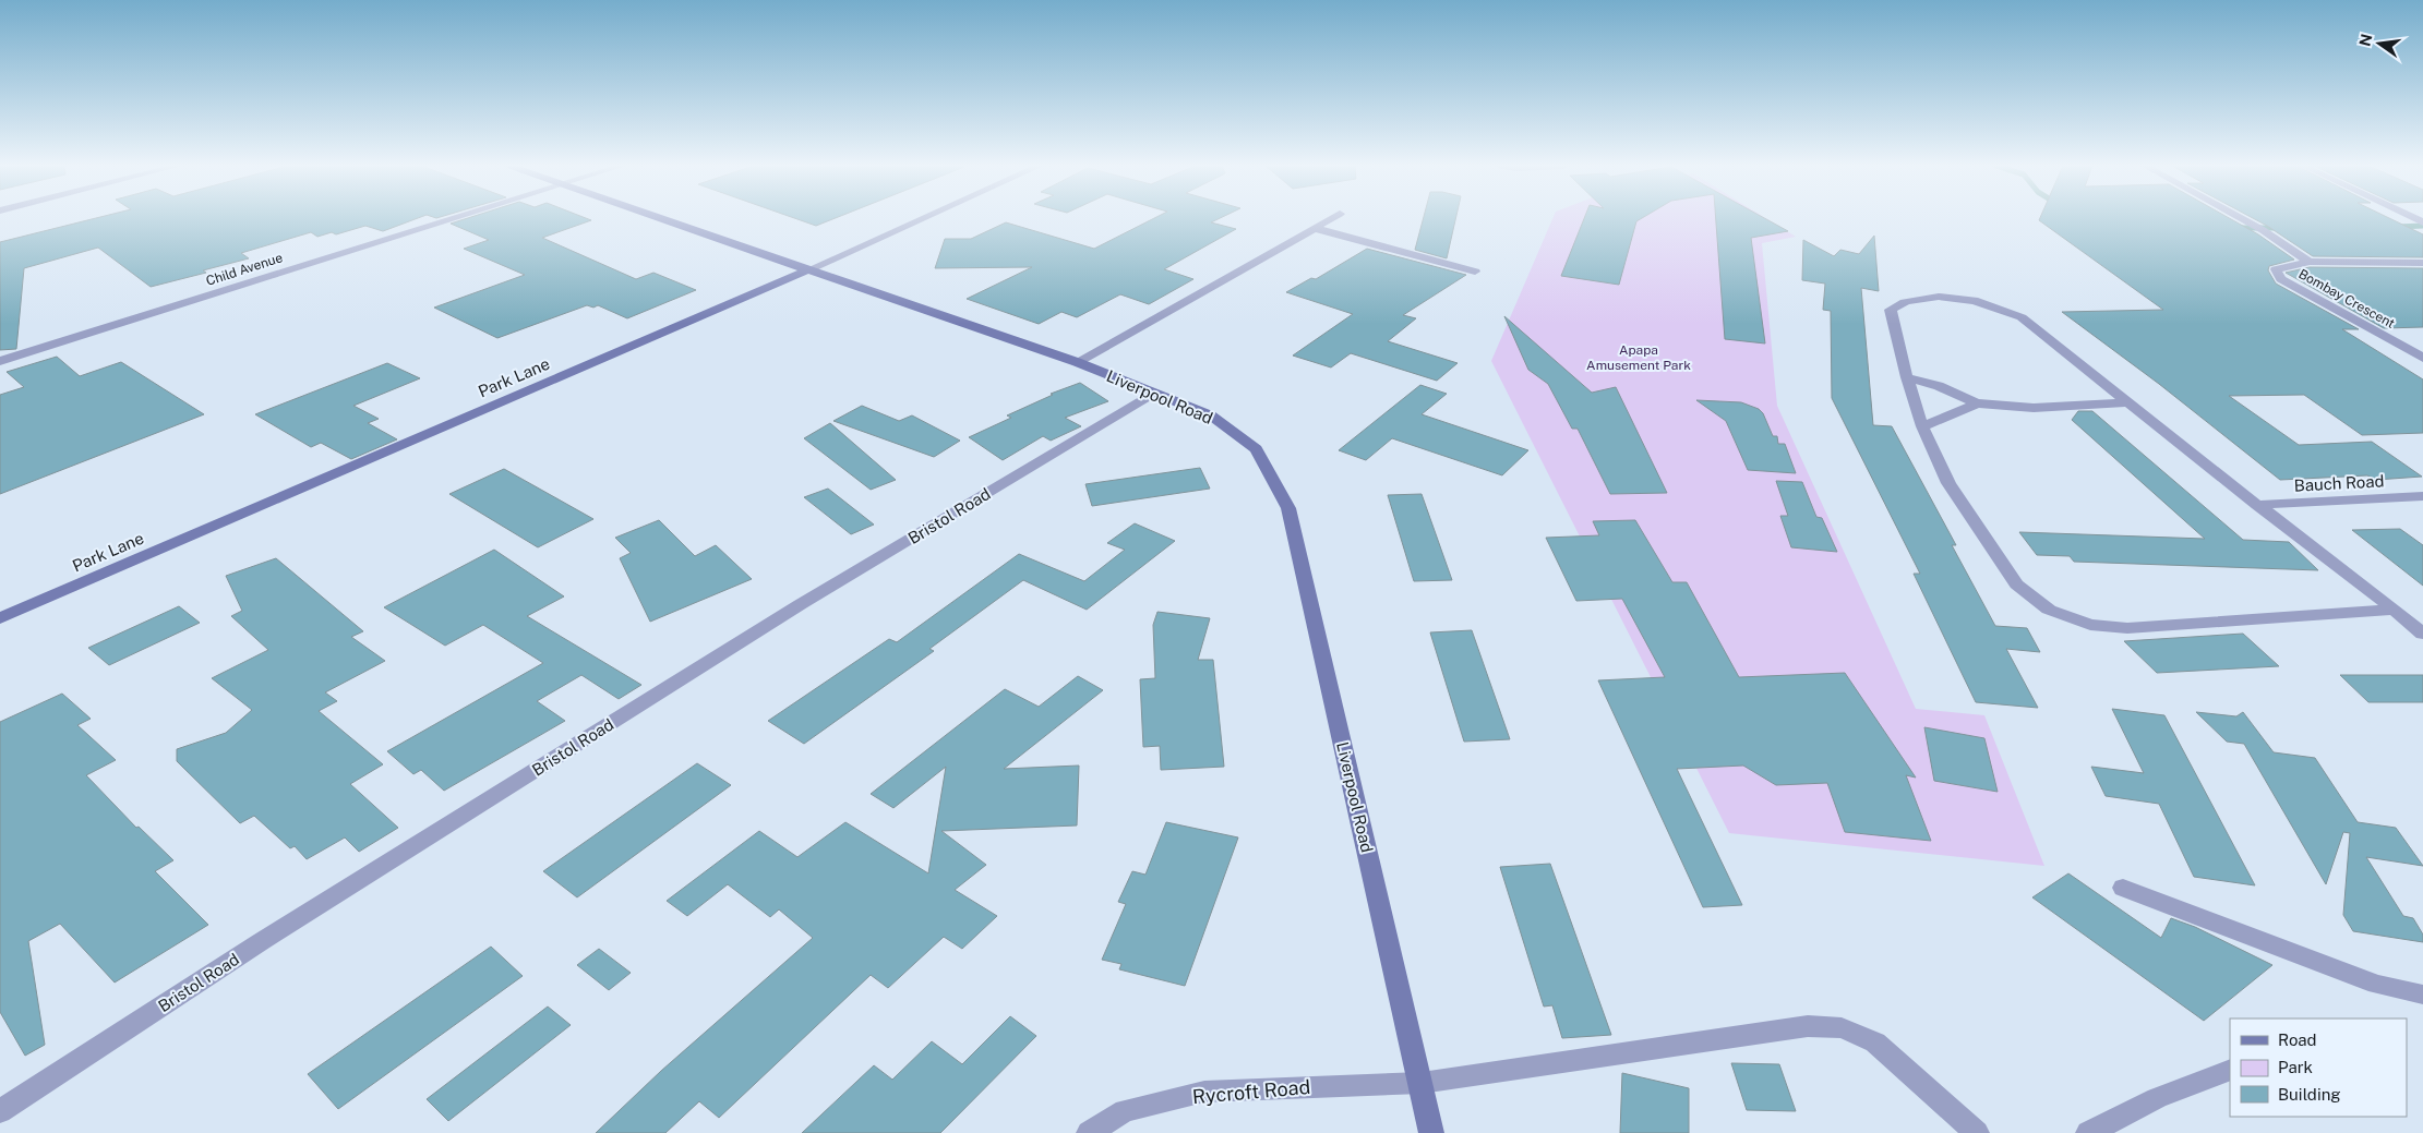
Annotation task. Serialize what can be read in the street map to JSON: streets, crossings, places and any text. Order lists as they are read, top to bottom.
{
  "streets": {
    "main road": ["Park Lane", "Liverpool Road"],
    "street": [
      "Child Avenue",
      "Bombay Crescent",
      "Bauch Road",
      "Bristol Road",
      "Rycroft Road"
    ]
  },
  "crossings": [
    ["Park Lane", "Liverpool Road"],
    ["Liverpool Road", "Bristol Road"],
    ["Liverpool Road", "Rycroft Road"]
  ],
  "parks": ["Apapa Amusement Park"],
  "legend": ["Road", "Park", "Building"],
  "north": "left"
}
